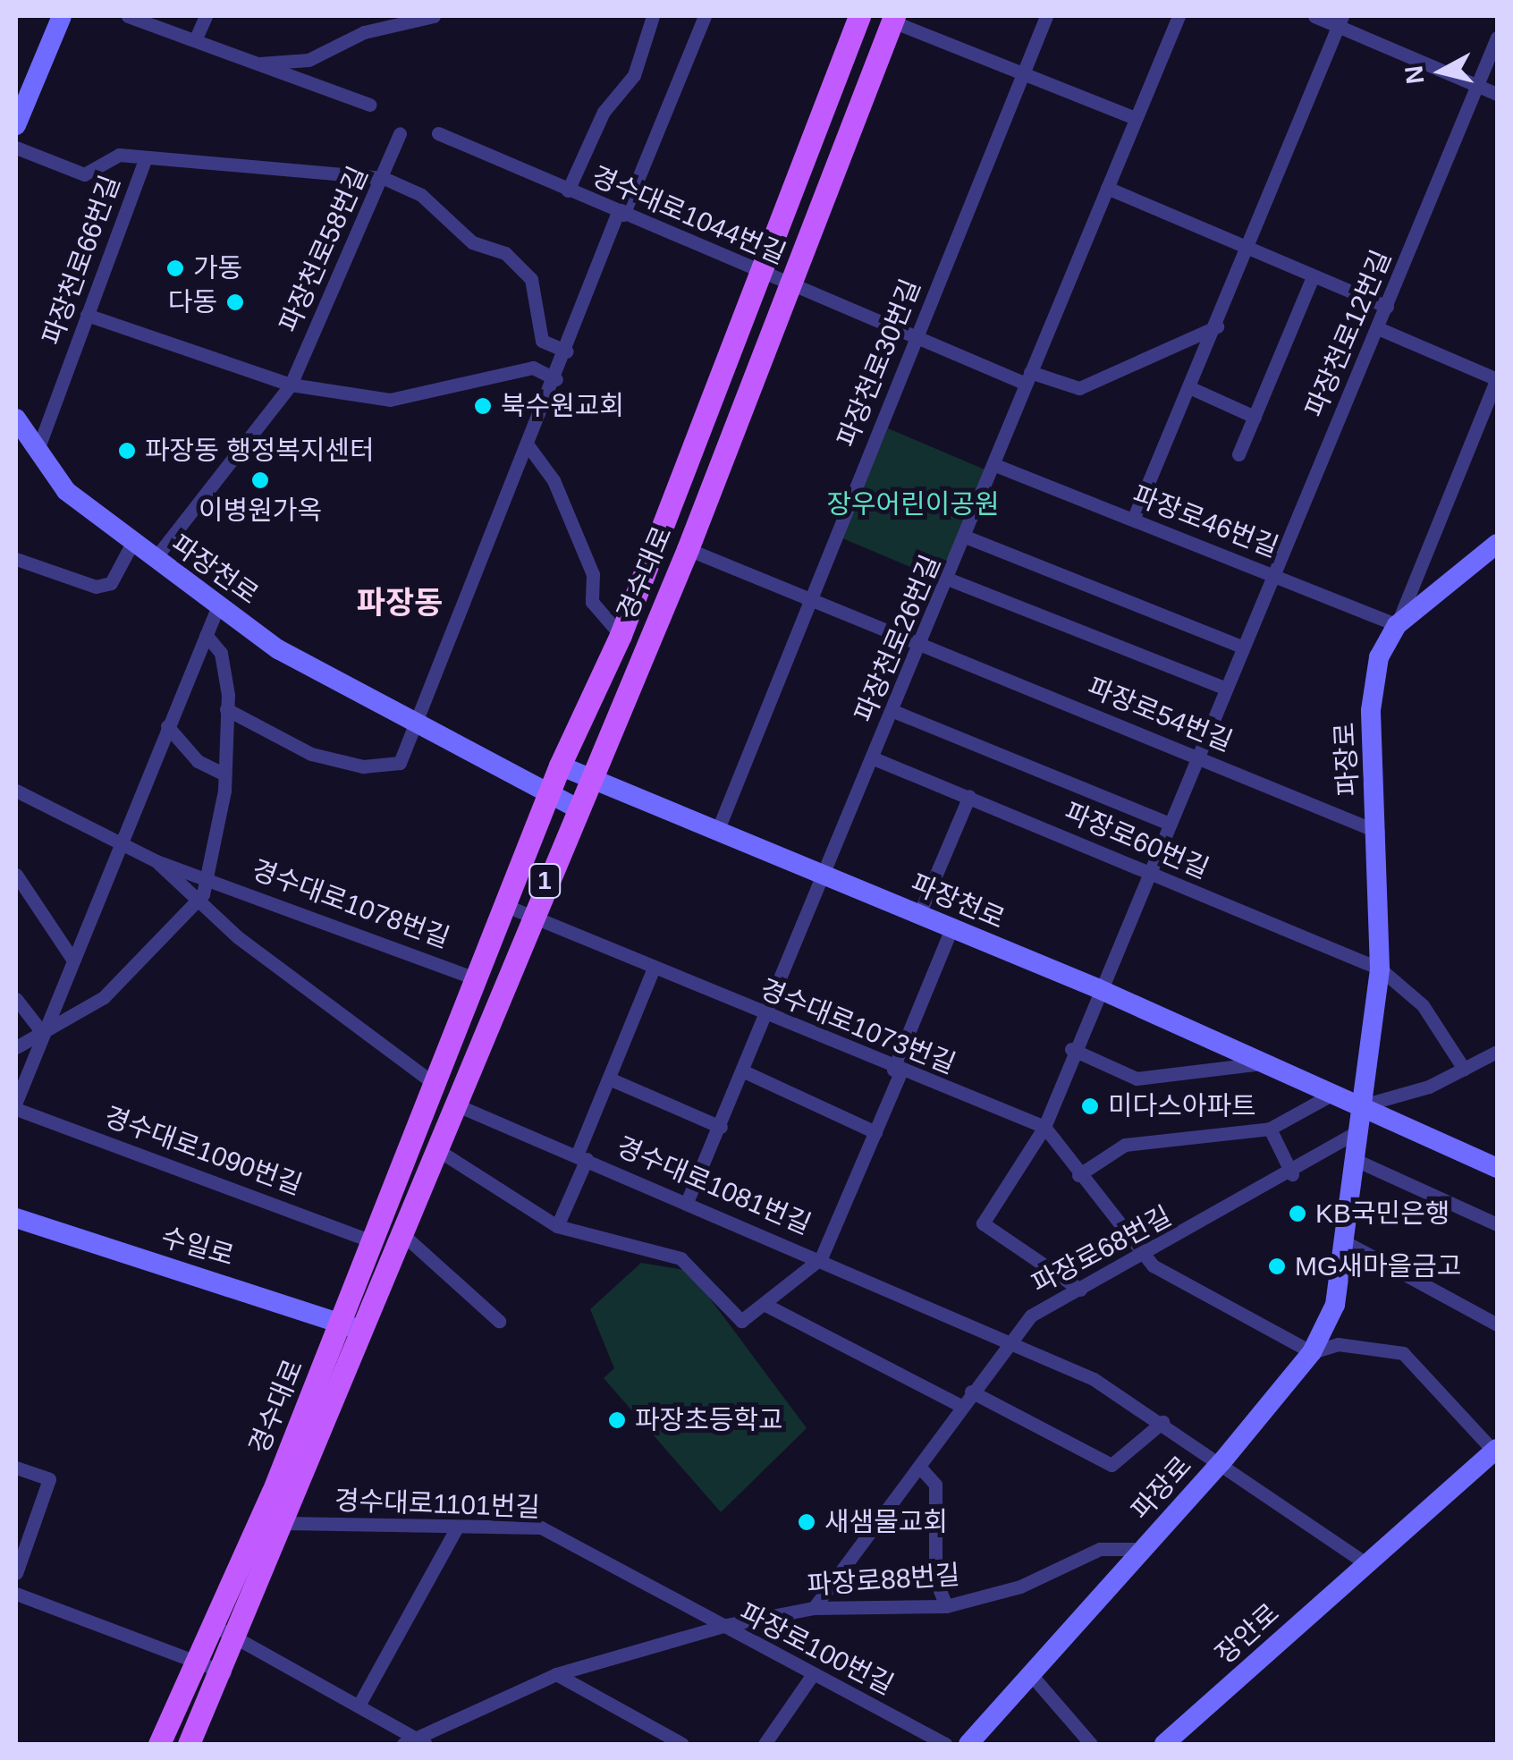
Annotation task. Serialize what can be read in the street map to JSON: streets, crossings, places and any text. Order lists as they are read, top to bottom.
{
  "streets": {
    "main road": ["경수대로", "1"],
    "street": [
      "경수대로1044번길",
      "파장천로58번길",
      "파장천로66번길",
      "파장천로12번길",
      "파장천로30번길",
      "파장로46번길",
      "파장천로",
      "파장천로26번길",
      "파장로54번길",
      "파장로",
      "파장로60번길",
      "경수대로1078번길",
      "경수대로1073번길",
      "경수대로1090번길",
      "경수대로1081번길",
      "수일로",
      "파장로68번길",
      "경수대로1101번길",
      "파장로88번길",
      "장안로",
      "파장로100번길"
    ]
  },
  "crossings": [
    ["경수대로1044번길", "파장천로30번길"],
    ["경수대로1044번길", "경수대로"],
    ["경수대로1044번길", "파장천로26번길"],
    ["파장천로58번길", "파장천로66번길"],
    ["파장천로58번길", "파장천로"],
    ["파장천로66번길", "파장천로"],
    ["파장천로12번길", "파장로46번길"],
    ["파장천로12번길", "파장천로"],
    ["파장천로12번길", "파장로54번길"],
    ["파장천로12번길", "파장로60번길"],
    ["파장천로12번길", "경수대로1073번길"],
    ["파장천로12번길", "파장로68번길"],
    ["파장천로30번길", "파장천로"],
    ["파장천로30번길", "파장로54번길"],
    ["파장로46번길", "파장천로26번길"],
    ["파장로46번길", "파장로"],
    ["파장천로", "경수대로"],
    ["파장천로", "파장천로26번길"],
    ["파장천로", "파장로"],
    ["경수대로", "파장로54번길"],
    ["경수대로", "경수대로1078번길"],
    ["경수대로", "경수대로1073번길"],
    ["경수대로", "경수대로1090번길"],
    ["경수대로", "경수대로1081번길"],
    ["경수대로", "수일로"],
    ["경수대로", "경수대로1101번길"],
    ["파장천로26번길", "파장로54번길"],
    ["파장천로26번길", "파장로60번길"],
    ["파장천로26번길", "경수대로1073번길"],
    ["파장천로26번길", "경수대로1081번길"],
    ["파장로54번길", "파장로"],
    ["파장로", "파장로60번길"],
    ["파장로", "경수대로1081번길"],
    ["파장로", "파장로68번길"],
    ["파장로", "파장로88번길"],
    ["파장로", "장안로"],
    ["경수대로1081번길", "파장로68번길"],
    ["파장로68번길", "파장로88번길"],
    ["경수대로1101번길", "파장로88번길"],
    ["경수대로1101번길", "파장로100번길"],
    ["파장로88번길", "파장로100번길"]
  ],
  "districts": ["파장동"],
  "parks": ["장우어린이공원"],
  "places": [
    "가동",
    "다동",
    "북수원교회",
    "파장동 행정복지센터",
    "이병원가옥",
    "미다스아파트",
    "KB국민은행",
    "MG새마을금고",
    "파장초등학교",
    "새샘물교회"
  ],
  "north": "left"
}
